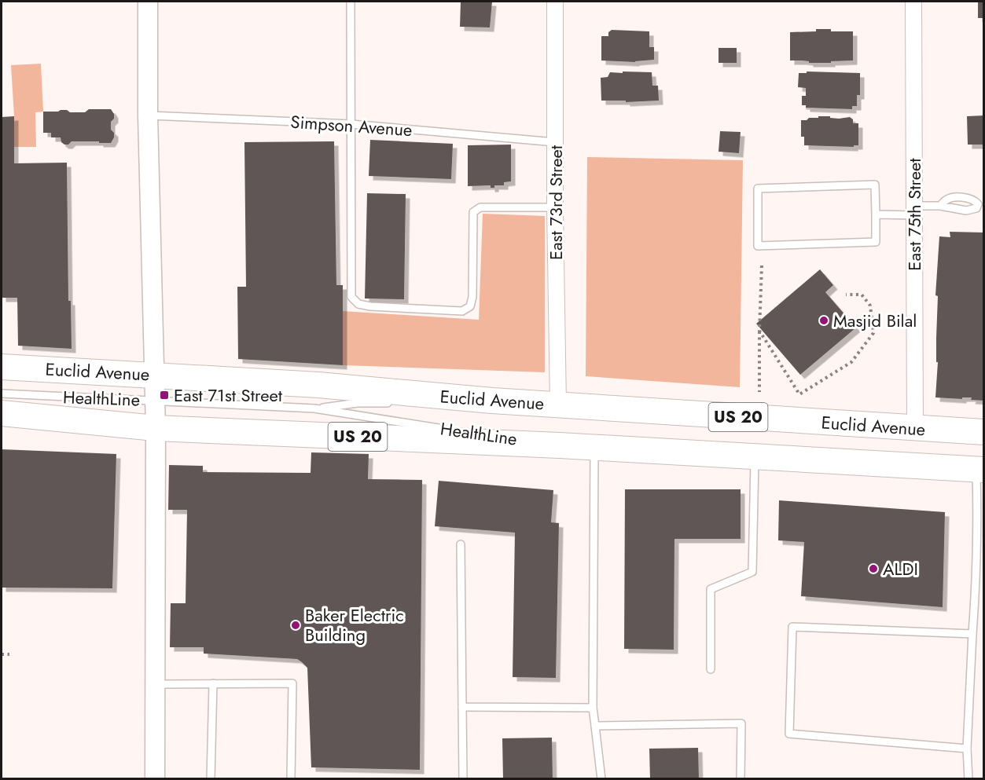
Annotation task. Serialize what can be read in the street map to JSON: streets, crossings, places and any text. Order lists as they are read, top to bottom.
{
  "streets": {
    "main road": ["Euclid Avenue", "US 20"],
    "street": ["East 73rd Street", "East 75th Street"],
    "lane": ["Simpson Avenue", "HealthLine"]
  },
  "crossings": [
    ["Simpson Avenue", "East 73rd Street"],
    ["East 73rd Street", "Euclid Avenue"],
    ["East 75th Street", "Euclid Avenue"],
    ["Euclid Avenue", "HealthLine"],
    ["HealthLine", "US 20"]
  ],
  "places": {
    "other": ["Masjid Bilal", "ALDI", "Baker Electric Building"],
    "transit": ["East 71st Street"]
  }
}
